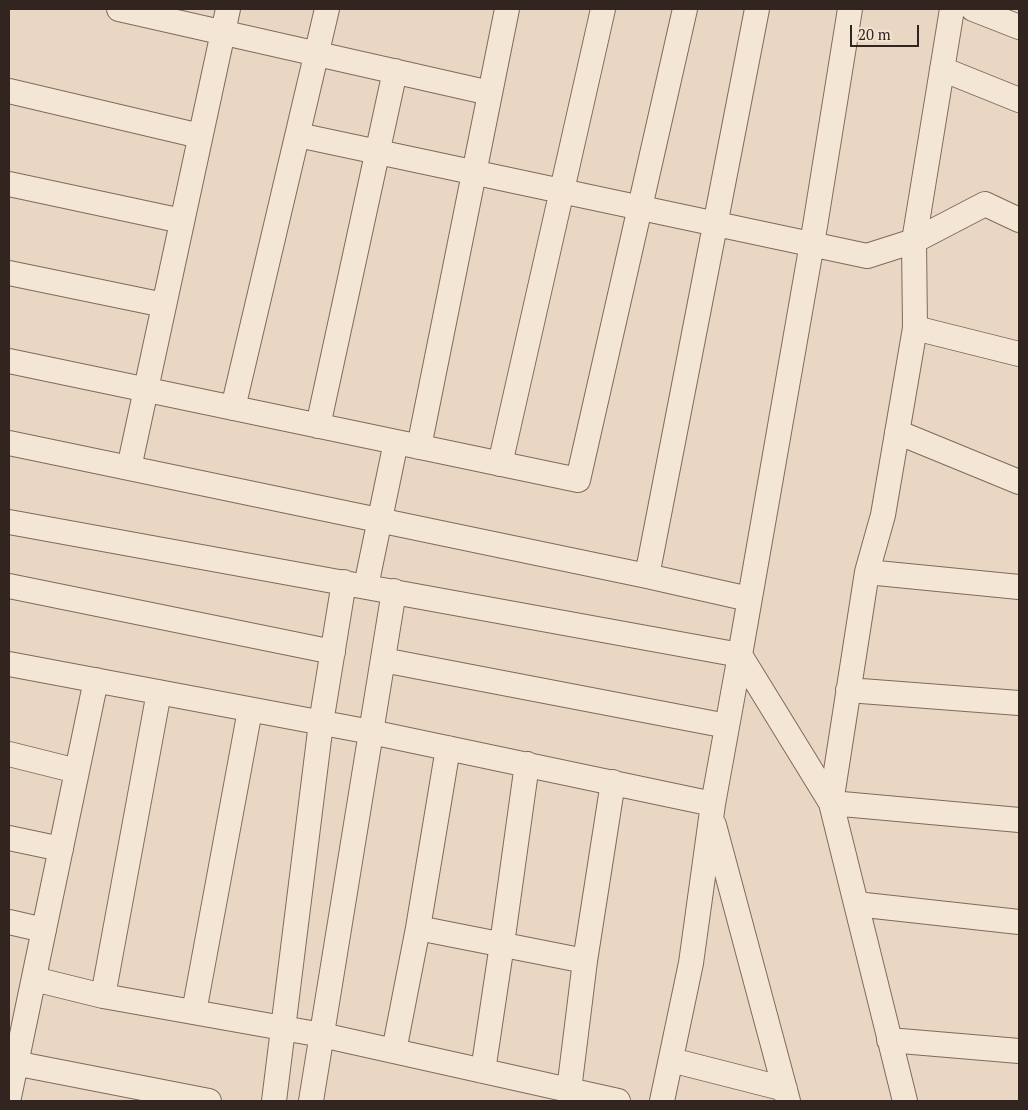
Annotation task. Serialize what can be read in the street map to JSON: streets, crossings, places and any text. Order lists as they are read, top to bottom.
{
  "scale_bar": "20 m"
}
